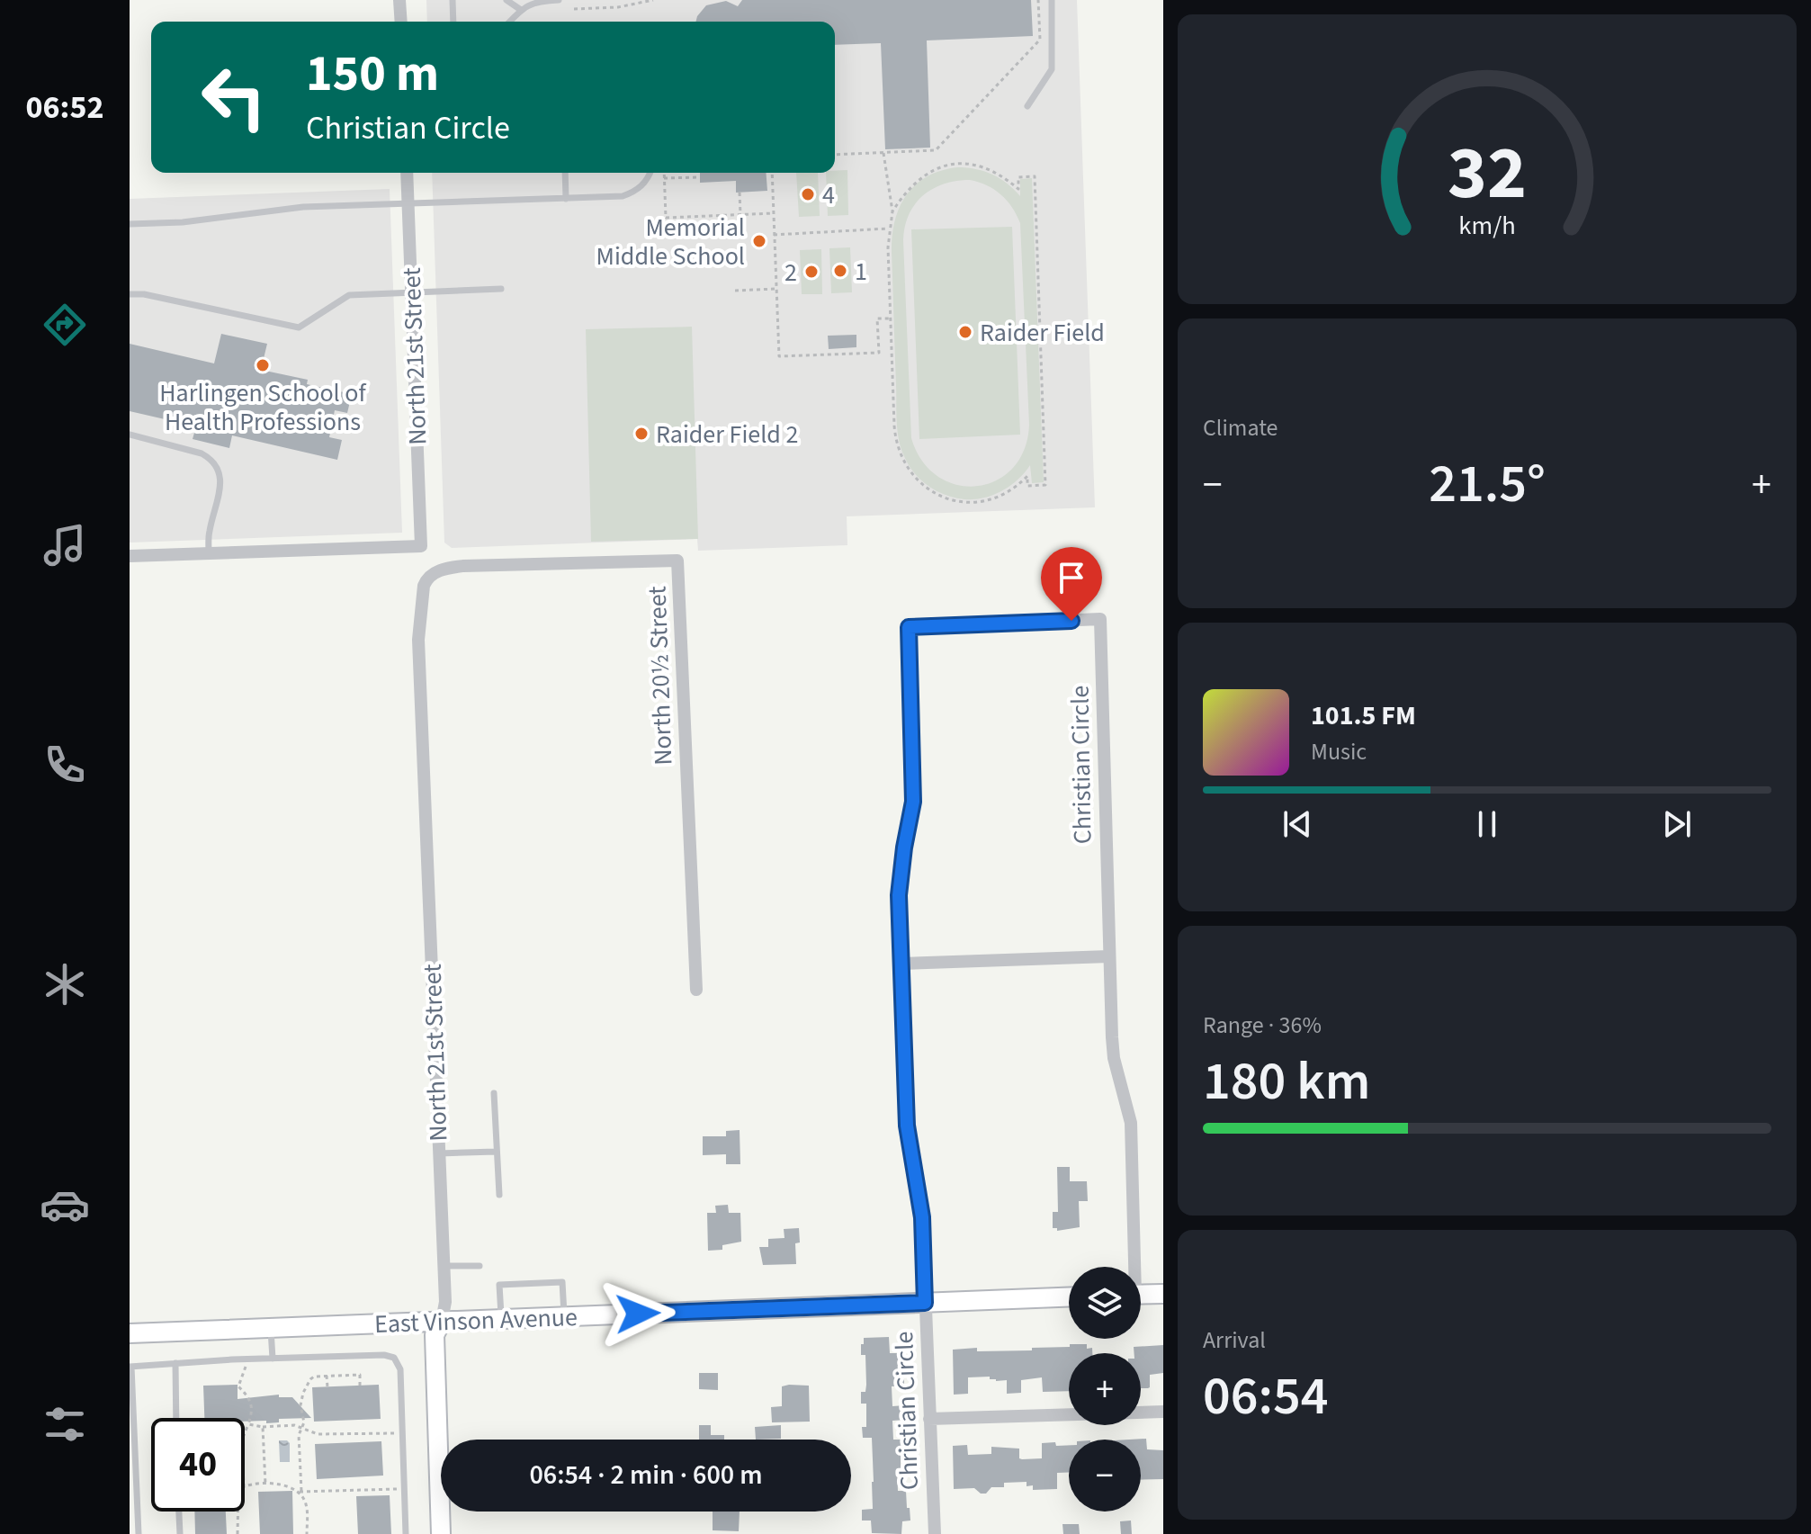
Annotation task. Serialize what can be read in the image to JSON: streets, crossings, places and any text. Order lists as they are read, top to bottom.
{
  "streets": {
    "street": [
      "North 21st Street",
      "North 20½ Street",
      "Christian Circle",
      "East Vinson Avenue"
    ]
  },
  "crossings": [
    ["North 21st Street", "North 20½ Street"],
    ["North 21st Street", "East Vinson Avenue"],
    ["Christian Circle", "East Vinson Avenue"]
  ],
  "places": [
    "4",
    "Memorial Middle School",
    "1",
    "2",
    "Raider Field",
    "Harlingen School of Health Professions",
    "Raider Field 2"
  ],
  "page": {
    "tabs": "06:52",
    "turn": ["150 m", "Christian Circle"],
    "tile": [
      "Climate",
      ["Range · 36%", "180 km"],
      ["Arrival", "06:54"]
    ],
    "heat": ["−", "21.5°", "+"],
    "song": ["101.5 FM", "Music"],
    "map_buttons": ["+", "−"],
    "limit": "40",
    "trip": "06:54 · 2 min · 600 m",
    "gauge": ["32", "km/h"]
  }
}
